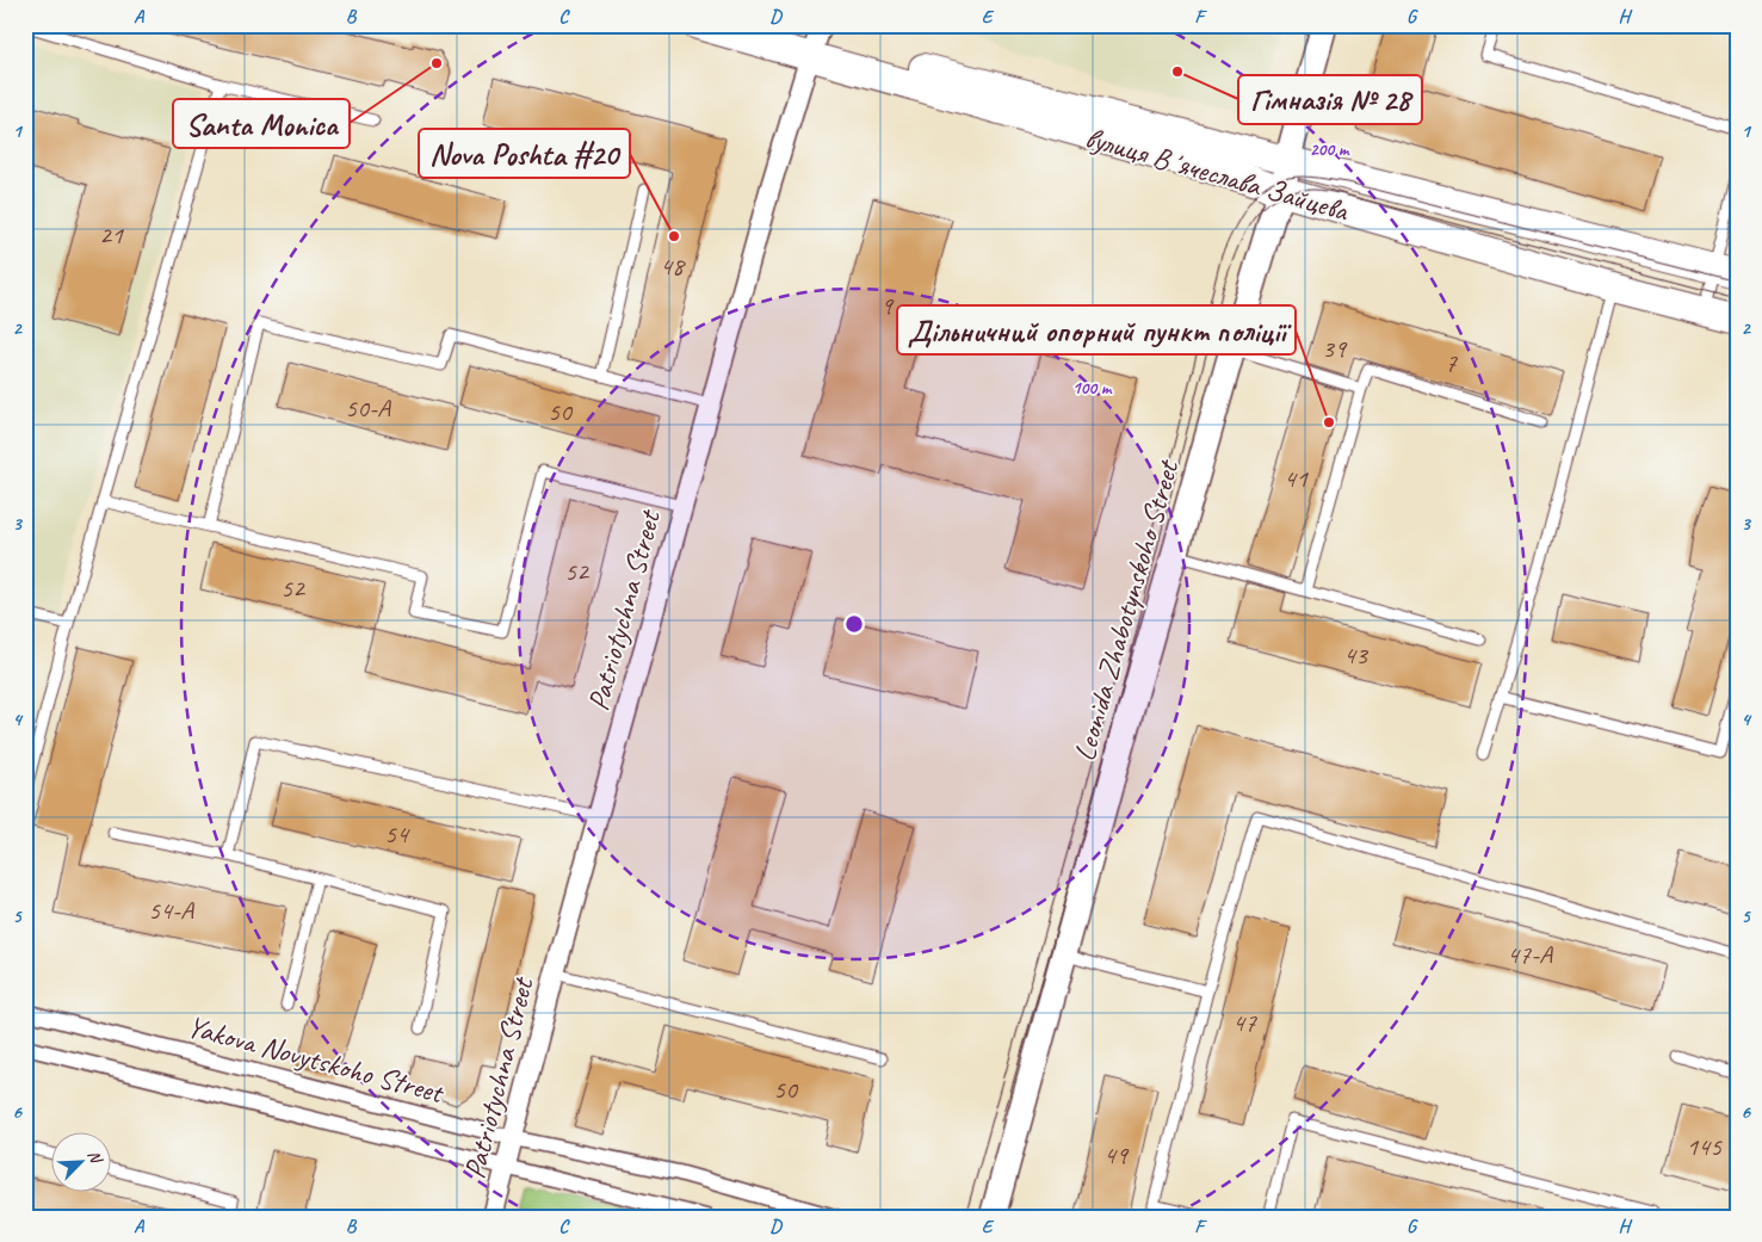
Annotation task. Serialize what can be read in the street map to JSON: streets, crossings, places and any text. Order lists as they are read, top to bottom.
{
  "streets": {
    "main road": ["вулиця Вʼячеслава Зайцева"],
    "street": ["Patriotychna Street", "Leonida Zhabotynskoho Street", "Yakova Novytskoho Street"]
  },
  "crossings": [
    ["вулиця Вʼячеслава Зайцева", "Patriotychna Street"],
    ["вулиця Вʼячеслава Зайцева", "Leonida Zhabotynskoho Street"],
    ["Patriotychna Street", "Yakova Novytskoho Street"]
  ],
  "places": [
    "Santa Monica",
    "Гімназія № 28",
    "Nova Poshta #20",
    "Дільничний опорний пункт поліції"
  ],
  "house_numbers": [
    "21",
    "48",
    "9",
    "39",
    "7",
    "50-А",
    "50",
    "41",
    "52",
    "52",
    "43",
    "54",
    "54-А",
    "47-А",
    "47",
    "50",
    "145",
    "49"
  ],
  "north": "top right",
  "grid": {
    "columns": [
      "A",
      "B",
      "C",
      "D",
      "E",
      "F",
      "G",
      "H"
    ],
    "rows": [
      "1",
      "2",
      "3",
      "4",
      "5",
      "6"
    ]
  },
  "rings": ["200 m", "100 m"]
}
